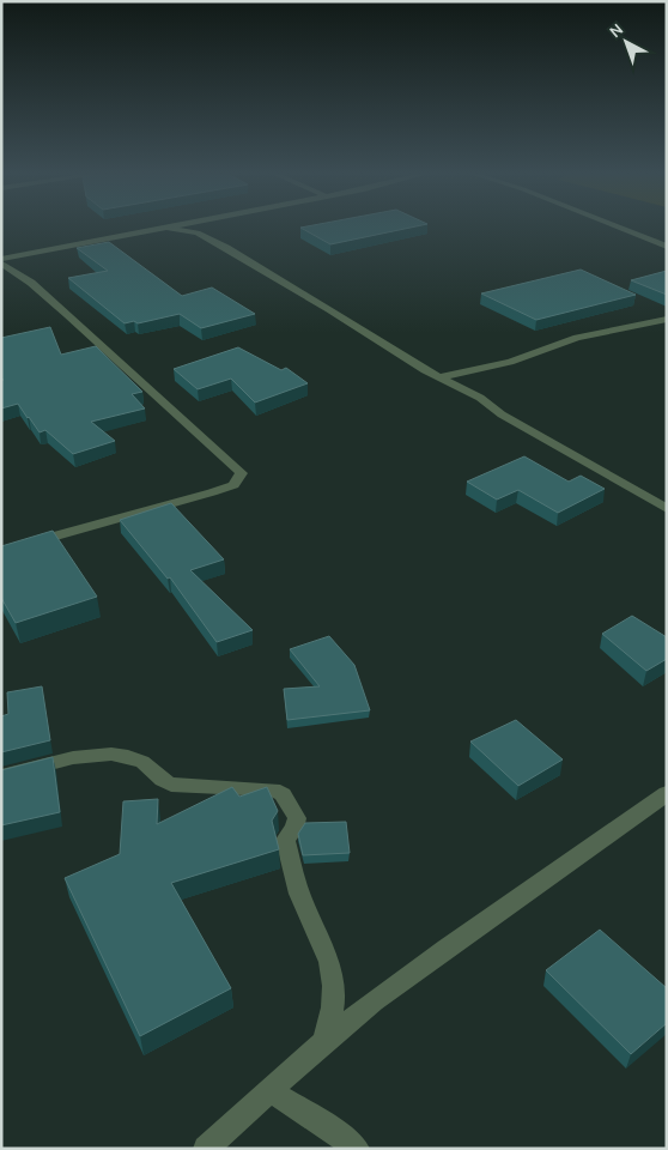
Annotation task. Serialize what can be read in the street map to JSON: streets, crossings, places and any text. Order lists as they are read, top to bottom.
{
  "north": "top left"
}
